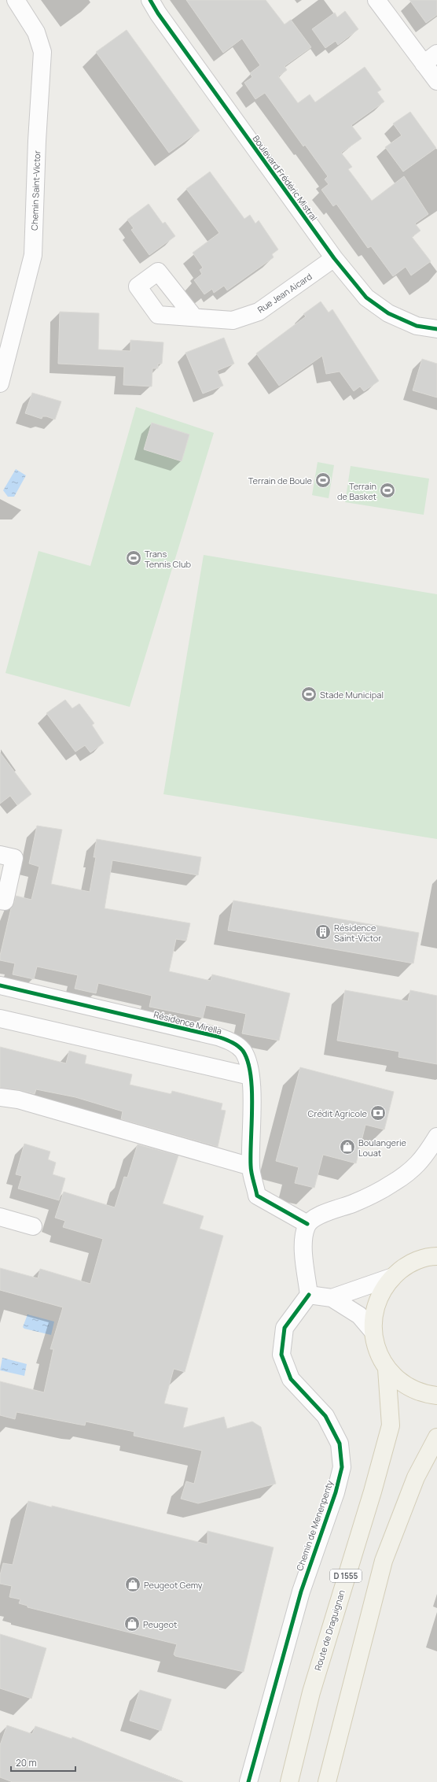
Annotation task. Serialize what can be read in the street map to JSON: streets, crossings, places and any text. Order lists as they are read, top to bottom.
{
  "streets": {
    "main road": ["D 1555", "Route de Draguignan"],
    "street": [
      "Boulevard Frédéric Mistral",
      "Chemin Saint-Victor",
      "Rue Jean Aicard",
      "Résidence Mirella",
      "Chemin de Menenpenty"
    ]
  },
  "crossings": [
    ["Boulevard Frédéric Mistral", "Rue Jean Aicard"]
  ],
  "places": {
    "sports": [
      "Terrain de Boule",
      "Terrain de Basket",
      "Trans Tennis Club",
      "Stade Municipal"
    ],
    "building": ["Résidence Saint-Victor"],
    "bank": ["Crédit Agricole"],
    "shop": ["Boulangerie Louat", "Peugeot Gemy", "Peugeot"]
  },
  "scale_bar": "20 m"
}
